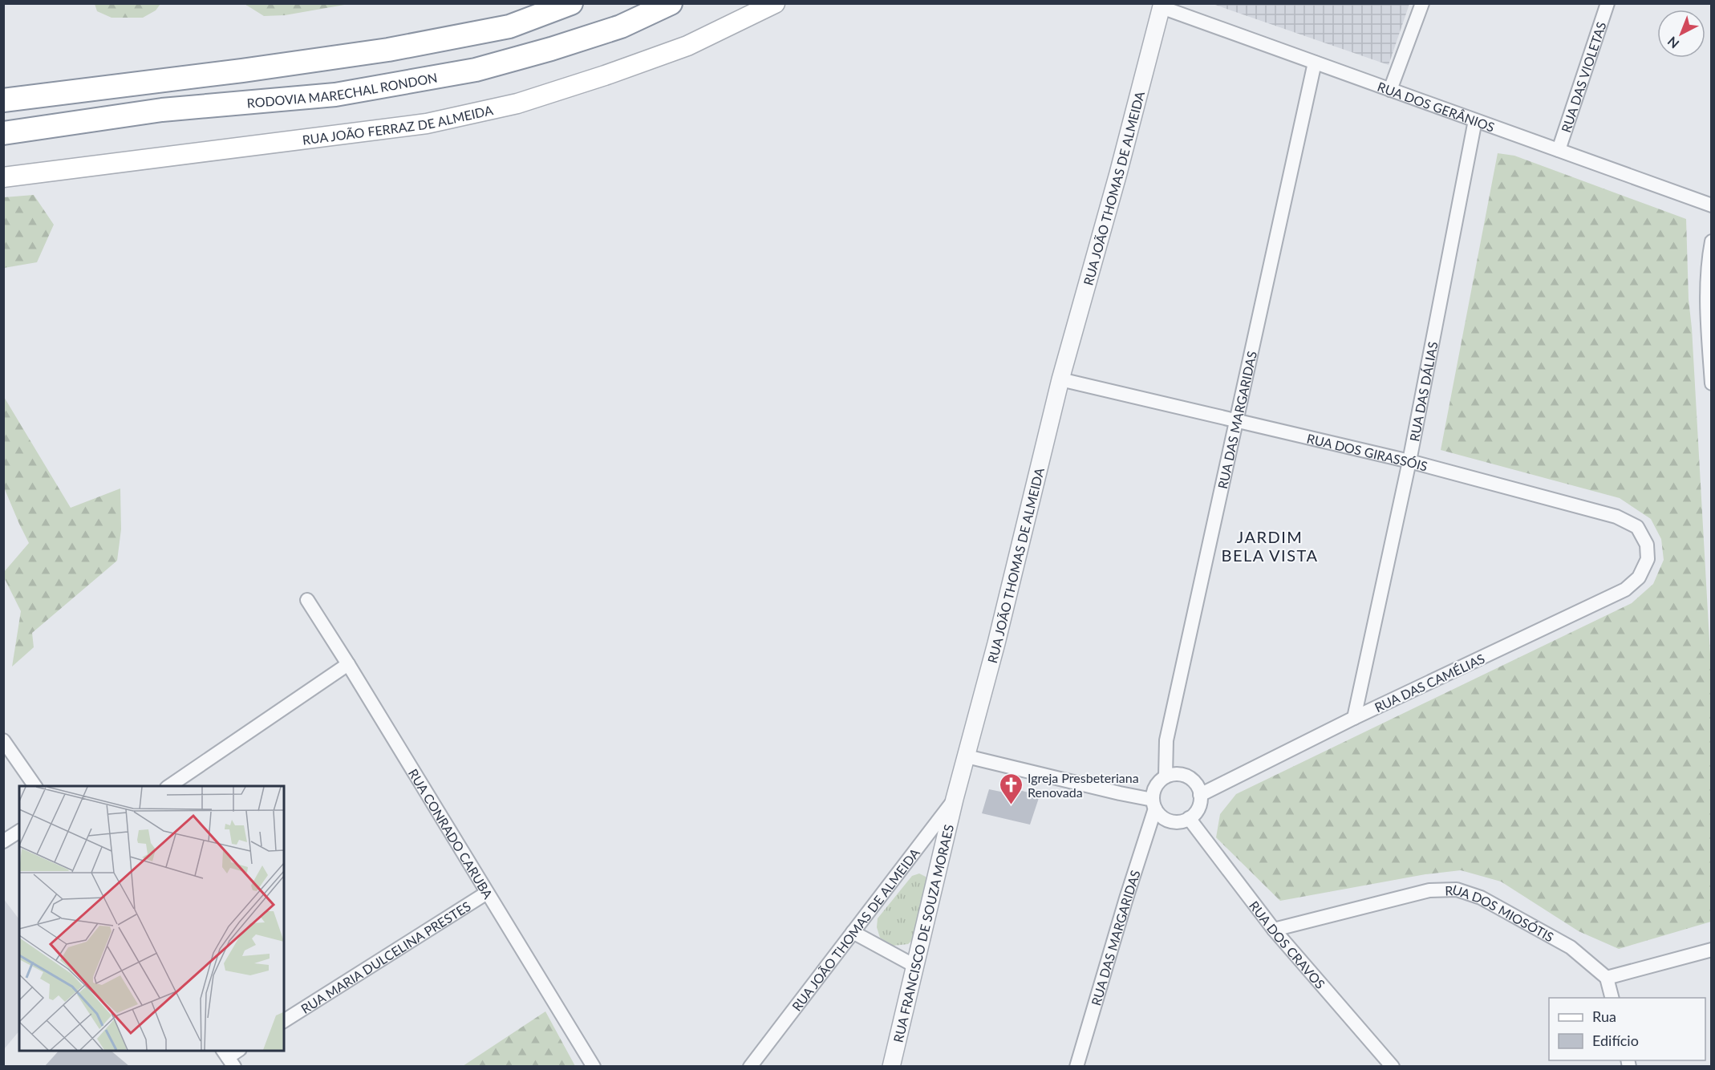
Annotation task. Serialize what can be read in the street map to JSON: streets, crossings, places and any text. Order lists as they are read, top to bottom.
{
  "streets": {
    "highway": ["RODOVIA MARECHAL RONDON"],
    "main road": ["RUA JOÃO FERRAZ DE ALMEIDA"],
    "street": [
      "RUA DAS VIOLETAS",
      "RUA DOS GERÂNIOS",
      "RUA JOÃO THOMAS DE ALMEIDA",
      "RUA DAS DÁLIAS",
      "RUA DAS MARGARIDAS",
      "RUA DOS GIRASSÓIS",
      "RUA DAS CAMÉLIAS",
      "RUA CONRADO CARUBA",
      "RUA DOS MIOSÓTIS",
      "RUA FRANCISCO DE SOUZA MORAES",
      "RUA DOS CRAVOS",
      "RUA MARIA DULCELINA PRESTES"
    ]
  },
  "crossings": [
    ["RUA DAS VIOLETAS", "RUA DOS GERÂNIOS"],
    ["RUA DOS GERÂNIOS", "RUA JOÃO THOMAS DE ALMEIDA"],
    ["RUA DOS GERÂNIOS", "RUA DAS DÁLIAS"],
    ["RUA DOS GERÂNIOS", "RUA DAS MARGARIDAS"],
    ["RUA JOÃO THOMAS DE ALMEIDA", "RUA DOS GIRASSÓIS"],
    ["RUA JOÃO THOMAS DE ALMEIDA", "RUA FRANCISCO DE SOUZA MORAES"],
    ["RUA DAS DÁLIAS", "RUA DOS GIRASSÓIS"],
    ["RUA DAS DÁLIAS", "RUA DAS CAMÉLIAS"],
    ["RUA DAS MARGARIDAS", "RUA DOS GIRASSÓIS"],
    ["RUA DAS MARGARIDAS", "RUA DAS CAMÉLIAS"],
    ["RUA DAS MARGARIDAS", "RUA DOS CRAVOS"],
    ["RUA DOS GIRASSÓIS", "RUA DAS CAMÉLIAS"],
    ["RUA DAS CAMÉLIAS", "RUA DOS CRAVOS"],
    ["RUA CONRADO CARUBA", "RUA MARIA DULCELINA PRESTES"],
    ["RUA DOS MIOSÓTIS", "RUA DOS CRAVOS"]
  ],
  "districts": ["JARDIM BELA VISTA"],
  "places": {
    "church": ["Igreja Presbeteriana Renovada"]
  },
  "legend": ["Rua", "Edifício"],
  "north": "bottom left"
}
